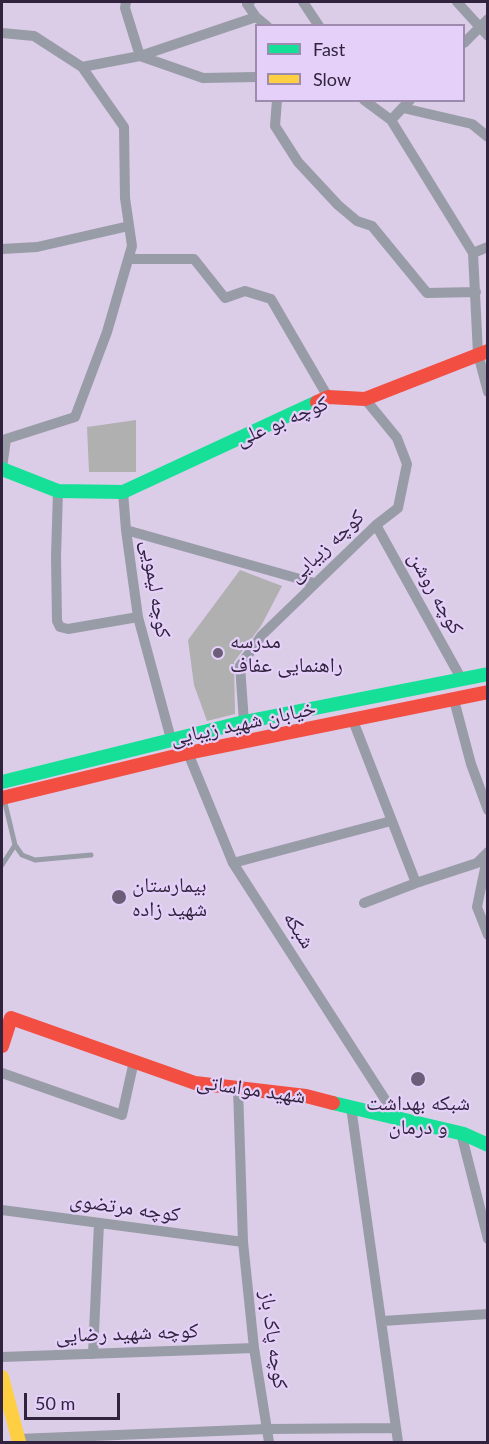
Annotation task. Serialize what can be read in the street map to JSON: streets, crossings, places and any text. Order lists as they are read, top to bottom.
{
  "streets": {
    "main road": ["کوچه بو علی", "خیابان شهید زیبایی", "شهید مواساتی"],
    "street": [
      "کوچه زیبایی",
      "کوچه لیمویی",
      "کوچه روشن",
      "شبکه",
      "کوچه مرتضوی",
      "کوچه شهید رضایی",
      "کوچه پاک باز"
    ]
  },
  "crossings": [
    ["کوچه بو علی", "کوچه زیبایی"],
    ["کوچه زیبایی", "کوچه لیمویی"],
    ["کوچه زیبایی", "کوچه روشن"],
    ["کوچه زیبایی", "خیابان شهید زیبایی"],
    ["کوچه لیمویی", "خیابان شهید زیبایی"],
    ["کوچه روشن", "خیابان شهید زیبایی"],
    ["خیابان شهید زیبایی", "شبکه"],
    ["شبکه", "شهید مواساتی"],
    ["شهید مواساتی", "کوچه پاک باز"],
    ["کوچه مرتضوی", "کوچه پاک باز"],
    ["کوچه شهید رضایی", "کوچه پاک باز"]
  ],
  "places": ["مدرسه راهنمایی عفاف", "بیمارستان شهید زاده", "شبکه بهداشت و درمان"],
  "legend": ["Fast", "Slow"],
  "scale_bar": "50 m"
}
